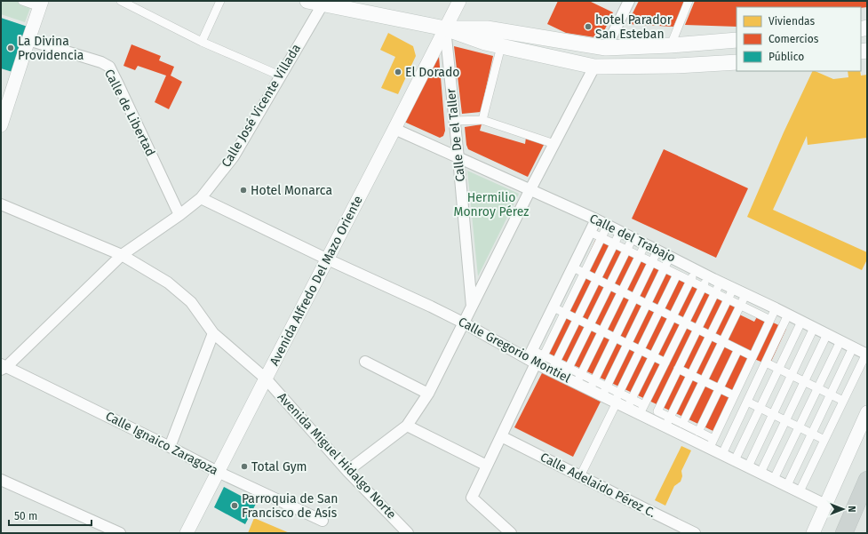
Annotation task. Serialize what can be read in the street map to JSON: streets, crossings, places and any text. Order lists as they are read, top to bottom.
{
  "streets": {
    "street": [
      "Calle José Vicente Villada",
      "Calle de Libertad",
      "Calle De el Taller",
      "Calle del Trabajo",
      "Avenida Alfredo Del Mazo Oriente",
      "Calle Gregorio Montiel",
      "Calle Ignaico Zaragoza",
      "Avenida Miguel Hidalgo Norte",
      "Calle Adelaido Pérez C."
    ]
  },
  "crossings": [
    ["Calle José Vicente Villada", "Calle de Libertad"],
    ["Calle José Vicente Villada", "Calle Gregorio Montiel"],
    ["Calle José Vicente Villada", "Calle Ignaico Zaragoza"],
    ["Calle José Vicente Villada", "Avenida Miguel Hidalgo Norte"],
    ["Calle De el Taller", "Calle del Trabajo"],
    ["Calle De el Taller", "Avenida Alfredo Del Mazo Oriente"],
    ["Calle del Trabajo", "Avenida Alfredo Del Mazo Oriente"],
    ["Avenida Alfredo Del Mazo Oriente", "Calle Gregorio Montiel"],
    ["Avenida Alfredo Del Mazo Oriente", "Calle Ignaico Zaragoza"],
    ["Avenida Alfredo Del Mazo Oriente", "Avenida Miguel Hidalgo Norte"]
  ],
  "parks": ["Hermilio Monroy Pérez"],
  "places": [
    "hotel Parador San Esteban",
    "La Divina Providencia",
    "El Dorado",
    "Hotel Monarca",
    "Total Gym",
    "Parroquia de San Francisco de Asís"
  ],
  "legend": ["Viviendas", "Comercios", "Público"],
  "scale_bar": "50 m",
  "north": "right"
}
